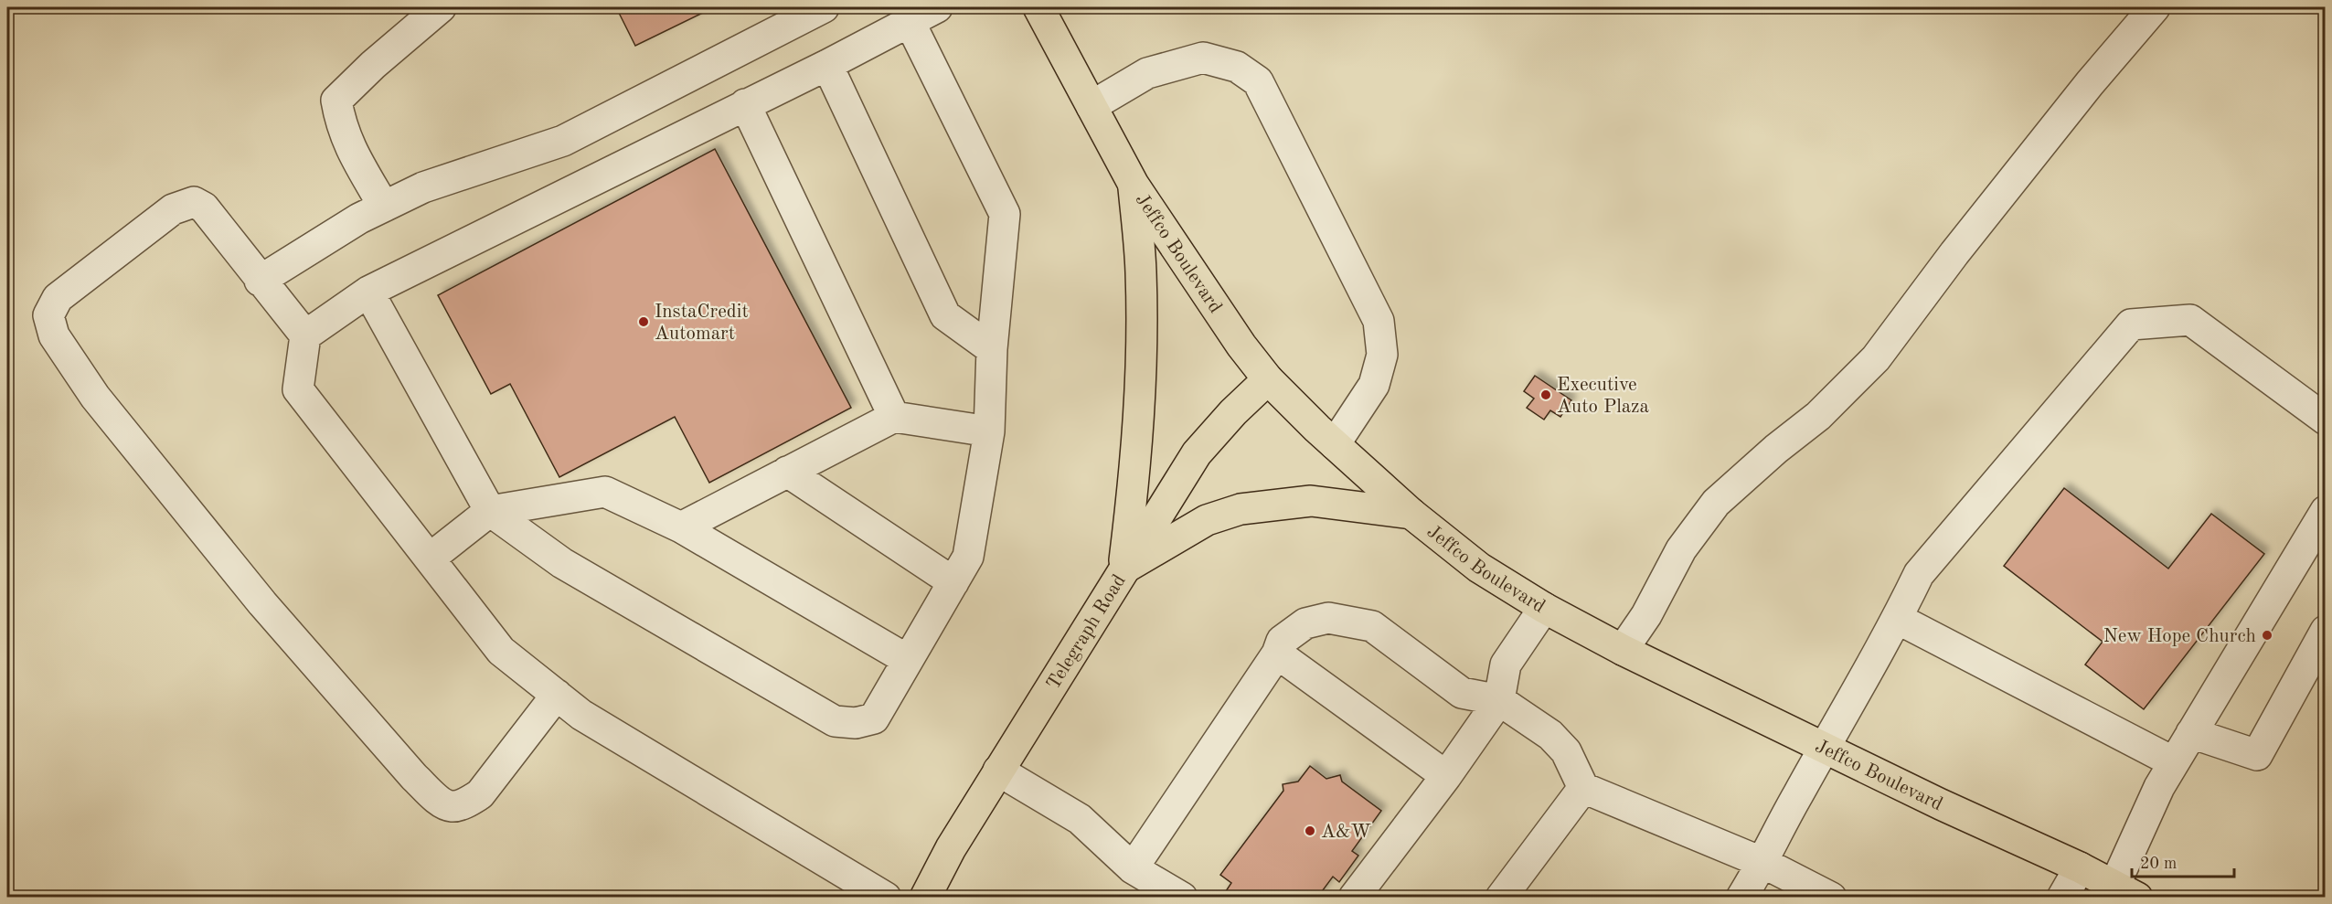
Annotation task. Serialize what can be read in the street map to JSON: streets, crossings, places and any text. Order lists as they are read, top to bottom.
{
  "streets": {
    "main road": ["Jeffco Boulevard", "Telegraph Road"]
  },
  "crossings": [
    ["Jeffco Boulevard", "Telegraph Road"]
  ],
  "places": [
    "InstaCredit Automart",
    "Executive Auto Plaza",
    "New Hope Church",
    "A&W"
  ],
  "scale_bar": "20 m"
}
